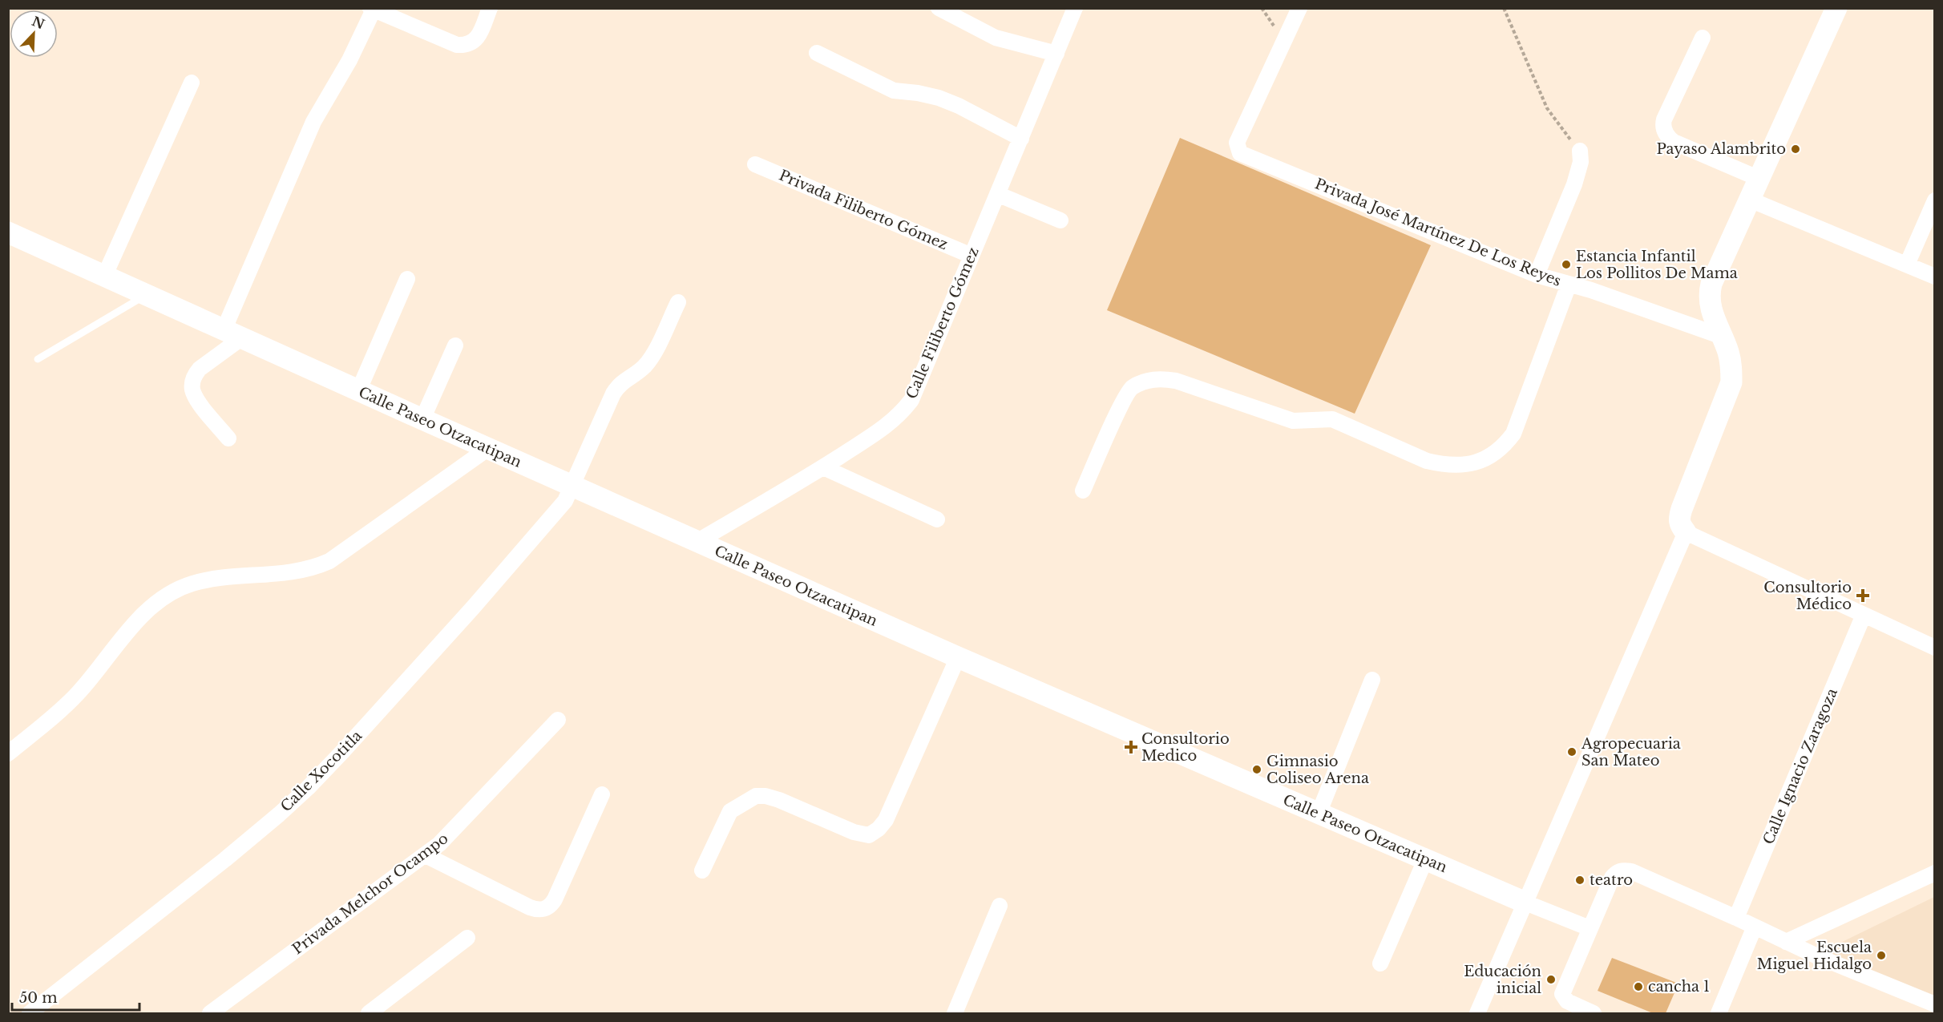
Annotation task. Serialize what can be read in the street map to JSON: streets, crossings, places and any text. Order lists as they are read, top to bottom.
{
  "streets": {
    "main road": ["Calle Paseo Otzacatipan"],
    "street": [
      "Privada Filiberto Gómez",
      "Privada José Martínez De Los Reyes",
      "Calle Filiberto Gómez",
      "Calle Ignacio Zaragoza",
      "Calle Xocotitla",
      "Privada Melchor Ocampo"
    ]
  },
  "crossings": [
    ["Privada Filiberto Gómez", "Calle Filiberto Gómez"],
    ["Calle Filiberto Gómez", "Calle Paseo Otzacatipan"],
    ["Calle Paseo Otzacatipan", "Calle Xocotitla"]
  ],
  "places": {
    "other": [
      "Payaso Alambrito",
      "Estancia Infantil Los Pollitos De Mama",
      "Agropecuaria San Mateo",
      "Gimnasio Coliseo Arena",
      "teatro",
      "Escuela Miguel Hidalgo",
      "Educación inicial",
      "cancha 1"
    ],
    "health": ["Consultorio Médico", "Consultorio Medico"]
  },
  "scale_bar": "50 m",
  "north": "top right"
}
